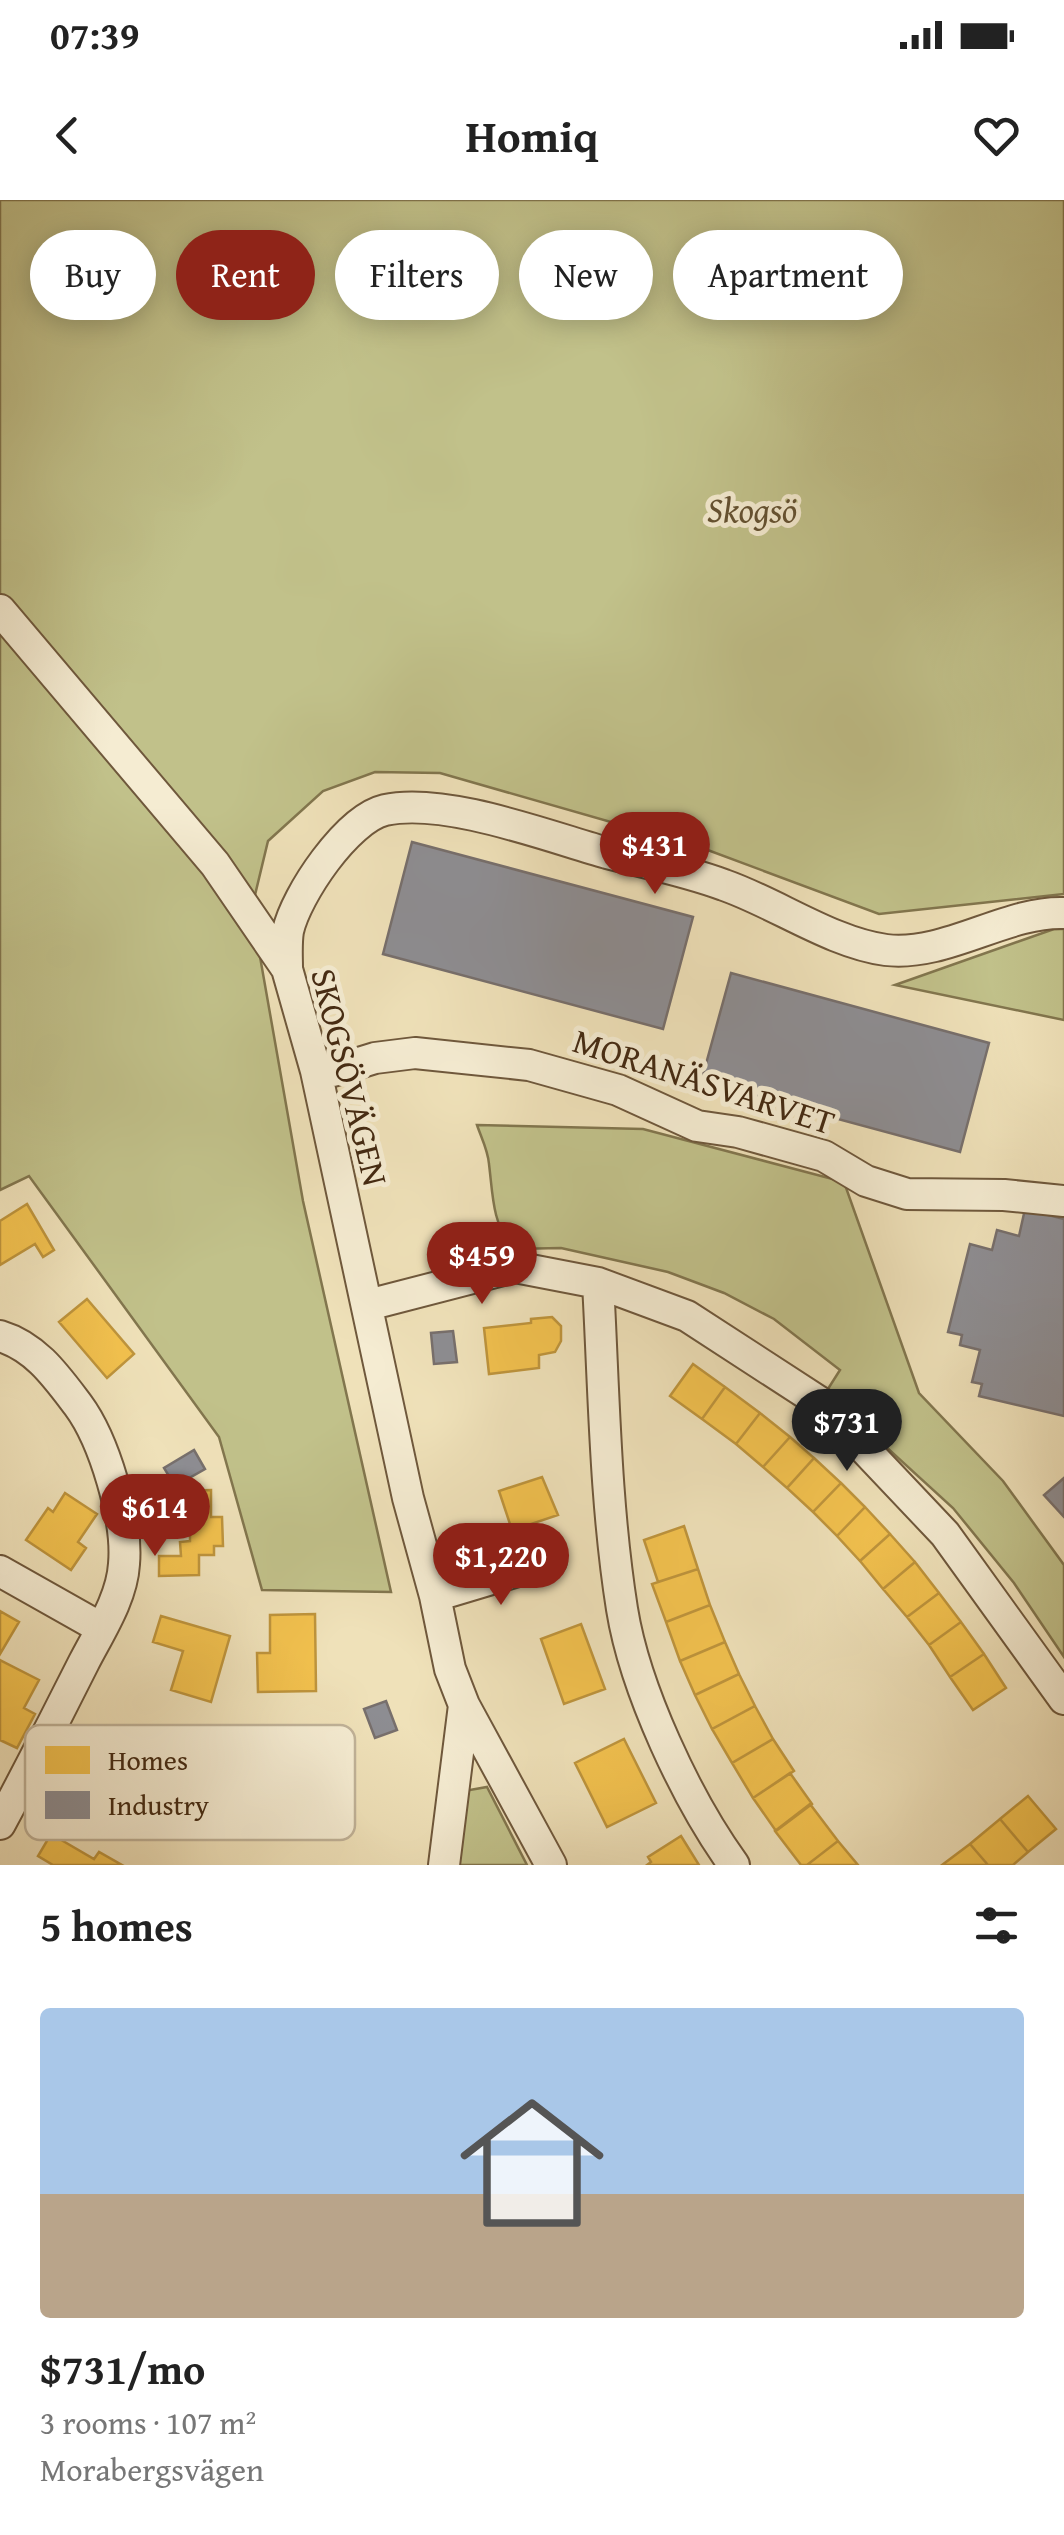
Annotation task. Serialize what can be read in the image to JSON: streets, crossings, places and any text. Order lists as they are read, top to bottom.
{
  "streets": {
    "street": ["SKOGSÖVÄGEN", "MORANÄSVARVET"]
  },
  "crossings": [
    ["SKOGSÖVÄGEN", "MORANÄSVARVET"]
  ],
  "parks": ["Skogsö"],
  "legend": ["Homes", "Industry"],
  "page": {
    "status": "07:39",
    "header": "Homiq",
    "chip": [
      "Buy",
      "Rent",
      "Filters",
      "New",
      "Apartment"
    ],
    "price": [
      "$431",
      "$459",
      "$731",
      "$614",
      "$1,220"
    ],
    "heading": "5 homes",
    "list": [
      {
        "name": "$731/mo",
        "note": "3 rooms · 107 m² · Morabergsvägen"
      }
    ]
  }
}
